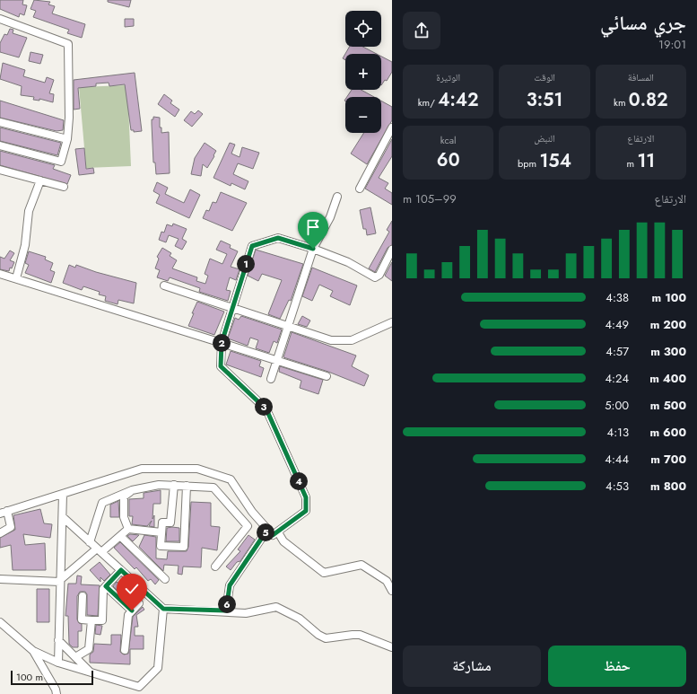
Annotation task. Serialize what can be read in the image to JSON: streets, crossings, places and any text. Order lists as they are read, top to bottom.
{
  "scale_bar": "100 m",
  "page": {
    "heading": ["جري مسائي", "19:01"],
    "map_buttons": ["+", "−"],
    "stats": [
      ["المسافة", "0.82 km"],
      ["الوقت", "3:51"],
      ["الوتيرة", "4:42 /km"],
      ["الارتفاع", "11 m"],
      ["النبض", "154 bpm"],
      ["kcal", "60"]
    ],
    "chart": ["الارتفاع", "99–105 m"],
    "pins": [
      "1",
      "2",
      "3",
      "4",
      "5",
      "6"
    ],
    "list": [
      {
        "name": "100 m",
        "note": "4:38"
      },
      {
        "name": "200 m",
        "note": "4:49"
      },
      {
        "name": "300 m",
        "note": "4:57"
      },
      {
        "name": "400 m",
        "note": "4:24"
      },
      {
        "name": "500 m",
        "note": "5:00"
      },
      {
        "name": "600 m",
        "note": "4:13"
      },
      {
        "name": "700 m",
        "note": "4:44"
      },
      {
        "name": "800 m",
        "note": "4:53"
      }
    ],
    "buttons": ["حفظ", "مشاركة"],
    "scale": "100 m"
  }
}
